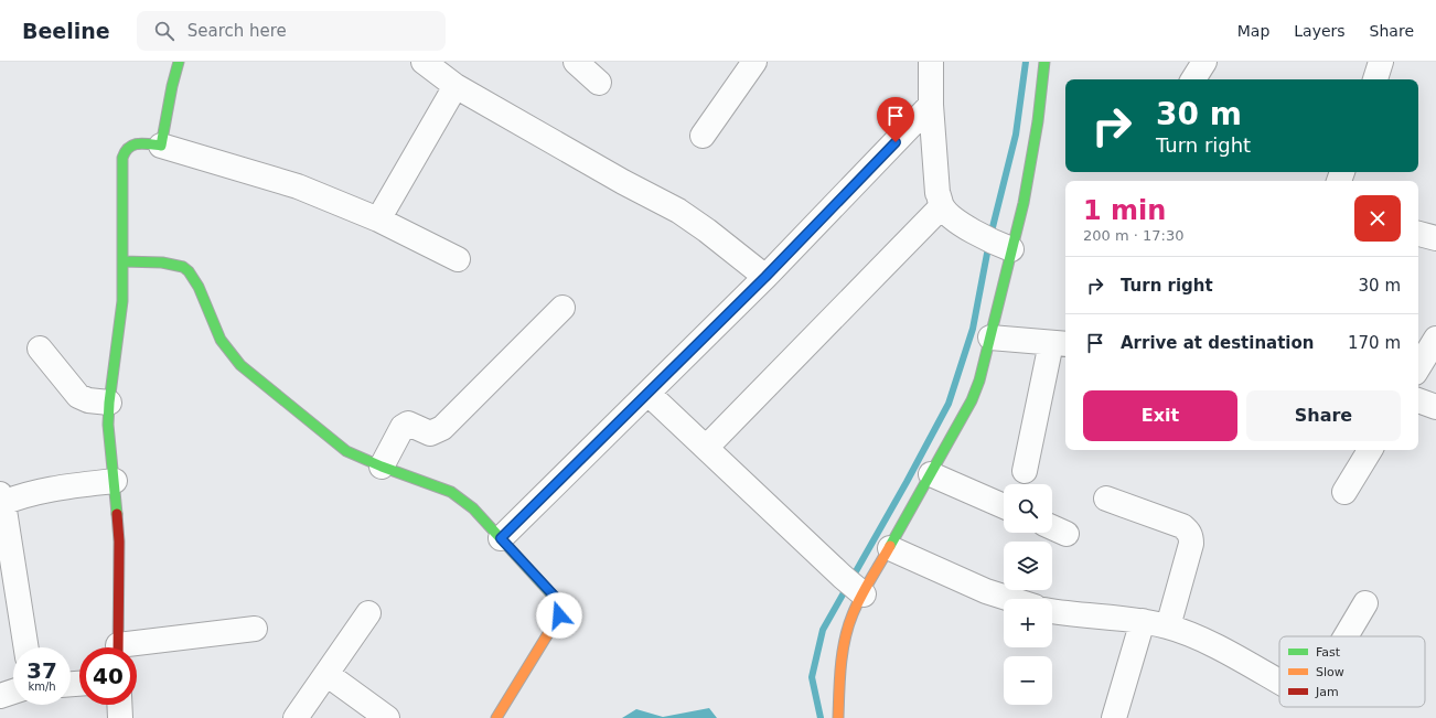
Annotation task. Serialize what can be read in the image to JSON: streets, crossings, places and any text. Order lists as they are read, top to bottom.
{
  "legend": ["Fast", "Slow", "Jam"],
  "page": {
    "header": "Beeline",
    "search": "Search here",
    "nav": ["Map", "Layers", "Share"],
    "turn": ["30 m", "Turn right"],
    "heading": ["1 min", "200 m · 17:30"],
    "list": [
      {
        "name": "Turn right",
        "value": "30 m"
      },
      {
        "name": "Arrive at destination",
        "value": "170 m"
      }
    ],
    "buttons": ["Exit", "Share"],
    "map_buttons": ["+", "−"],
    "speed": "37 km/h",
    "limit": "40"
  }
}
